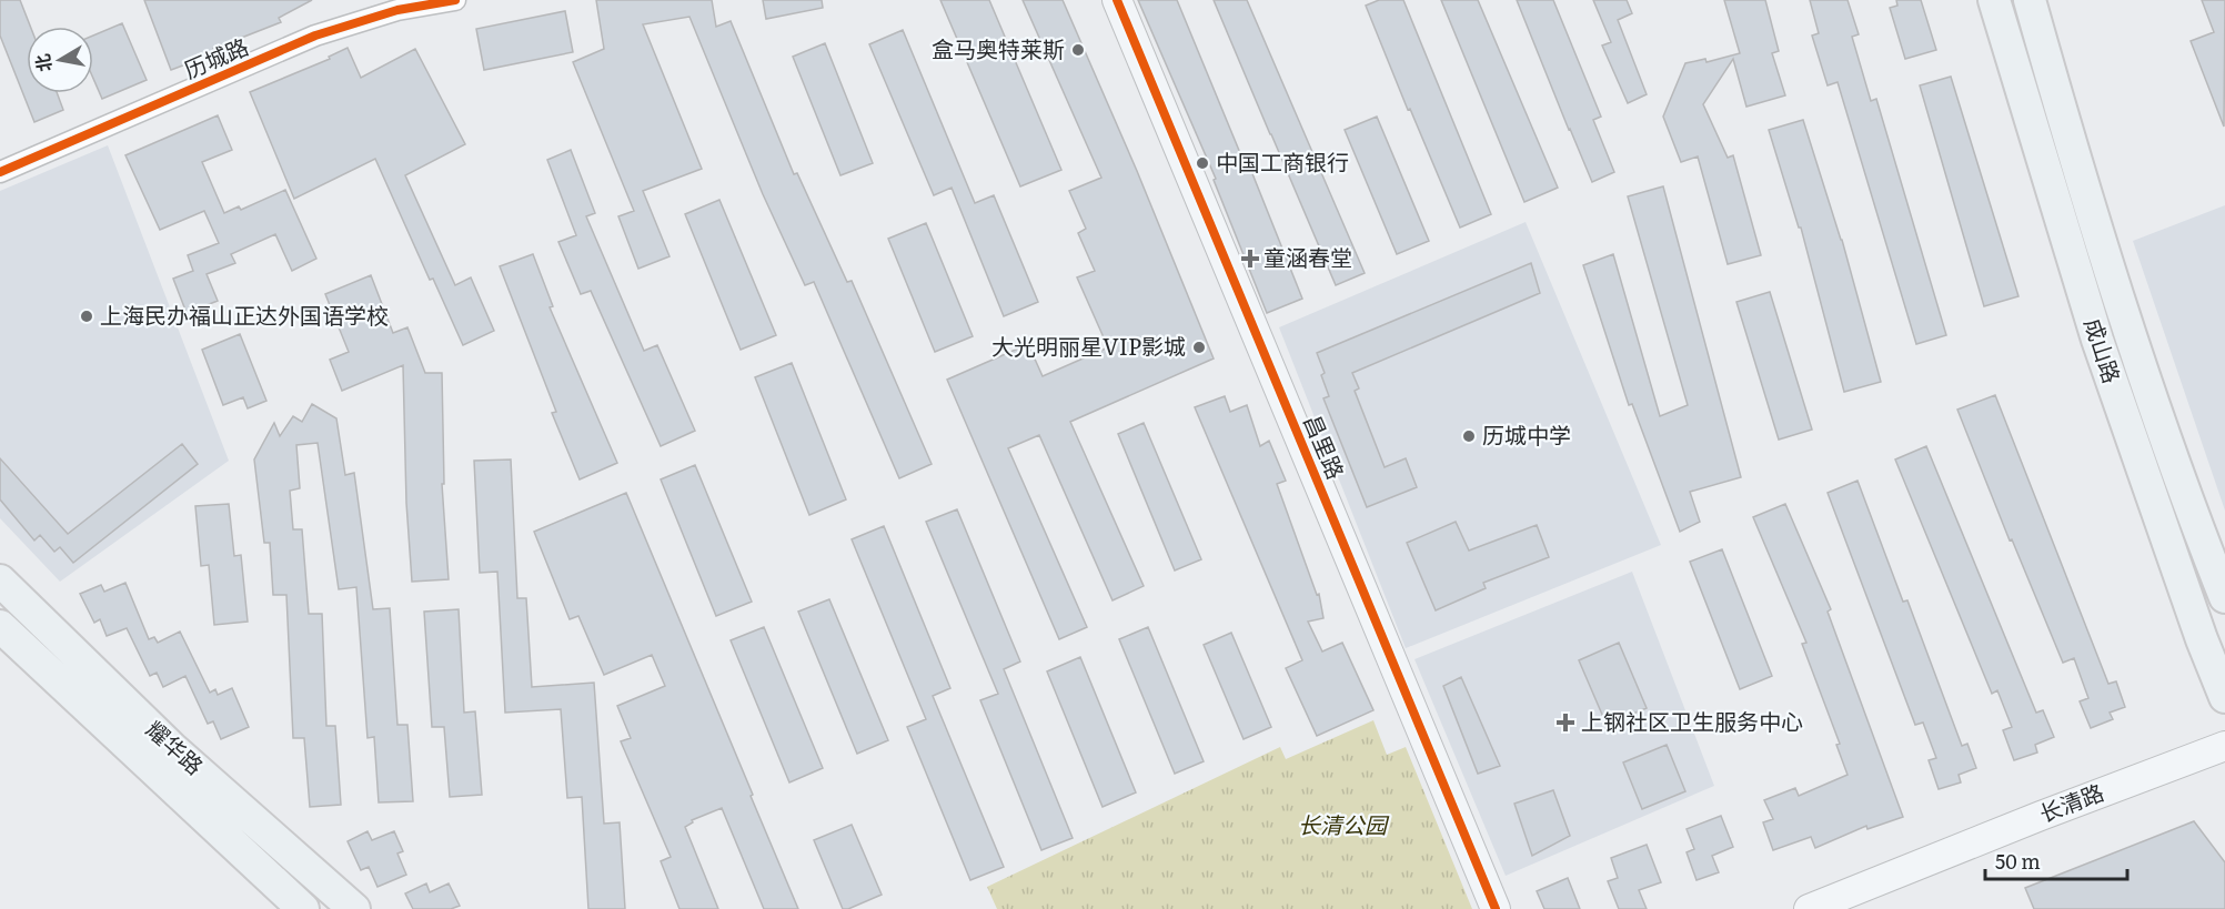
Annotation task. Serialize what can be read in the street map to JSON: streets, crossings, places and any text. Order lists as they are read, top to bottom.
{
  "streets": {
    "main road": ["成山路", "耀华路"],
    "street": ["历城路", "昌里路", "长清路"]
  },
  "parks": ["长清公园"],
  "places": {
    "other": [
      "盒马奥特莱斯",
      "中国工商银行",
      "上海民办福山正达外国语学校",
      "大光明丽星VIP影城",
      "历城中学"
    ],
    "health": ["童涵春堂", "上钢社区卫生服务中心"]
  },
  "scale_bar": "50 m",
  "north": "left"
}
